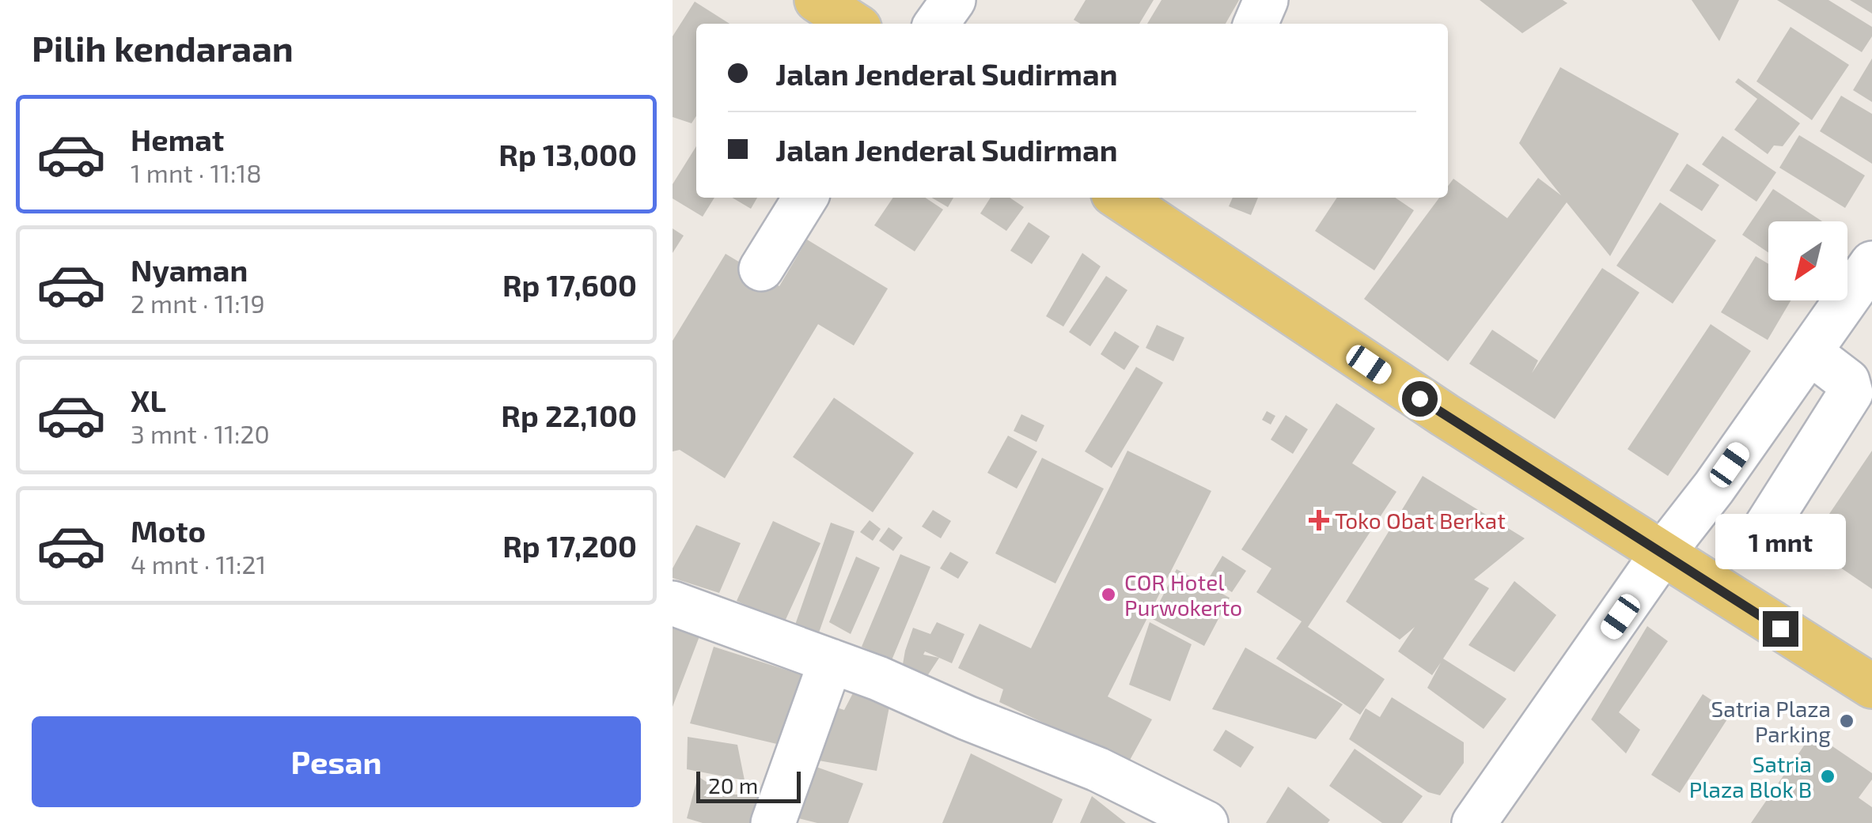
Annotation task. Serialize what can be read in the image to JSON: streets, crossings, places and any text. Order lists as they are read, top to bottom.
{
  "places": {
    "health": ["Toko Obat Berkat"],
    "other": ["COR Hotel Purwokerto", "Satria Plaza Parking", "Satria Plaza Blok B"]
  },
  "scale_bar": "20 m",
  "north": "bottom left",
  "page": {
    "heading": "Pilih kendaraan",
    "banner": ["Jalan Jenderal Sudirman", "Jalan Jenderal Sudirman"],
    "list": [
      {
        "name": "Hemat",
        "note": "1 mnt · 11:18",
        "value": "Rp 13,000"
      },
      {
        "name": "Nyaman",
        "note": "2 mnt · 11:19",
        "value": "Rp 17,600"
      },
      {
        "name": "XL",
        "note": "3 mnt · 11:20",
        "value": "Rp 22,100"
      },
      {
        "name": "Moto",
        "note": "4 mnt · 11:21",
        "value": "Rp 17,200"
      }
    ],
    "bubble": "1 mnt",
    "buttons": "Pesan",
    "scale": "20 m"
  }
}
